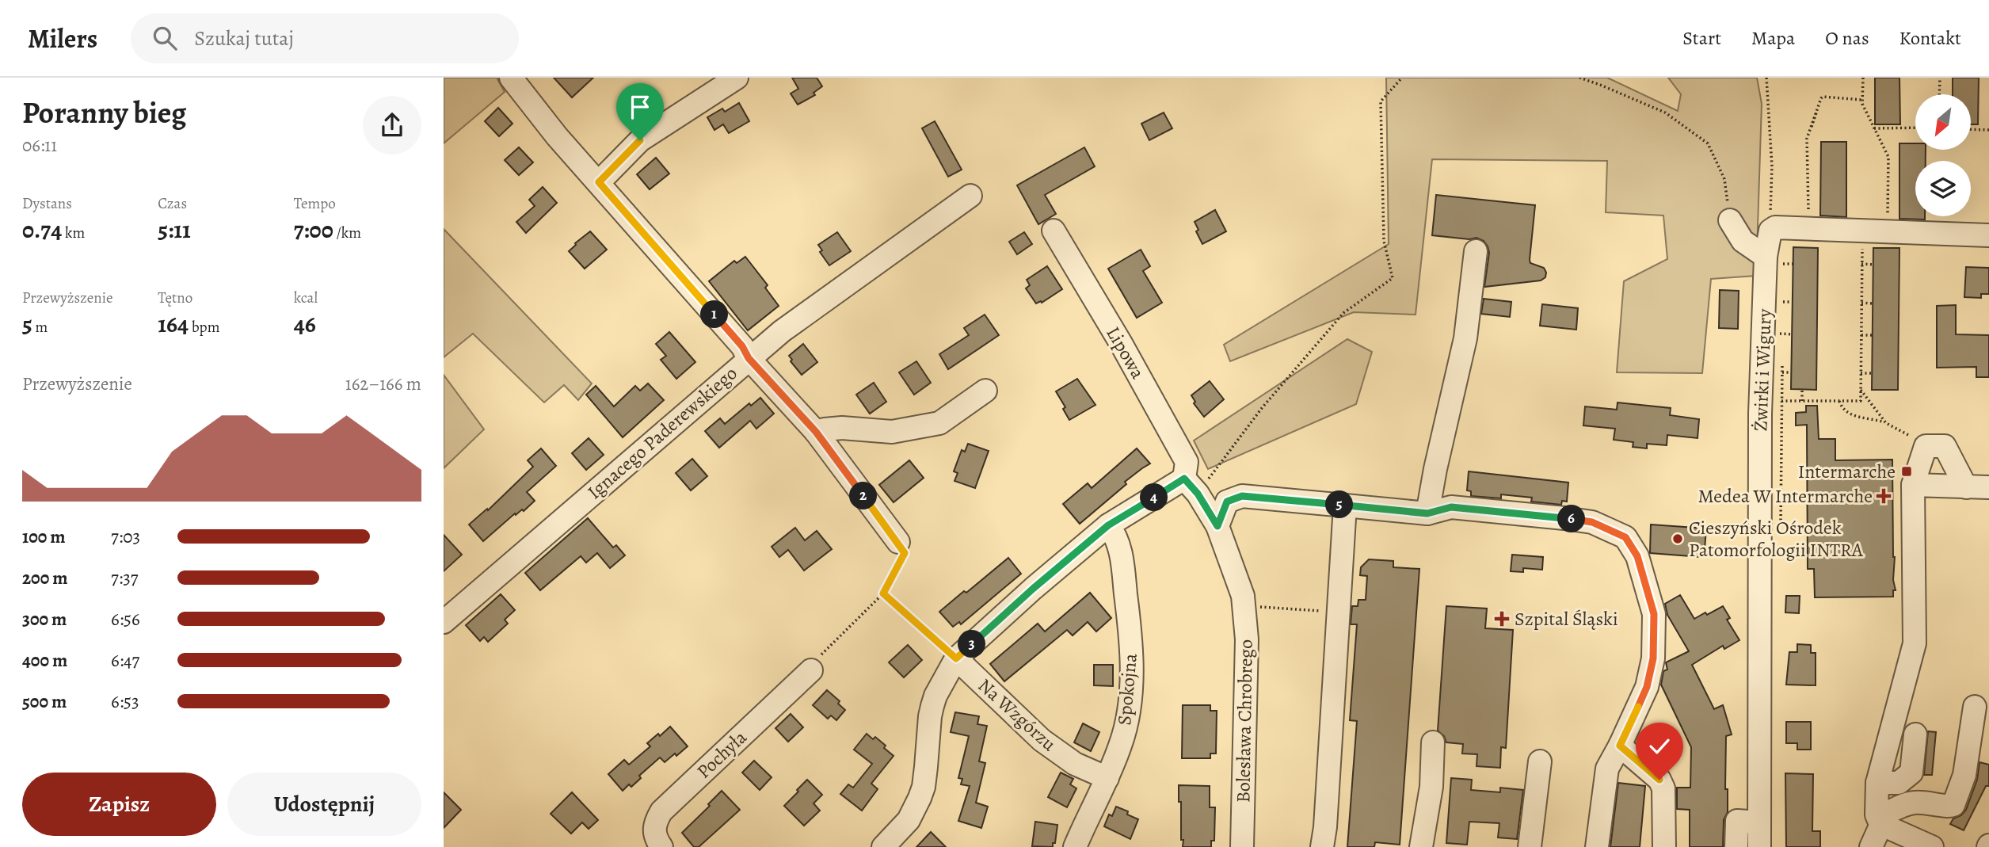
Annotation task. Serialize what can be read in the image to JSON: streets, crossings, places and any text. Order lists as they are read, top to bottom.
{
  "streets": {
    "street": [
      "Lipowa",
      "Żwirki i Wigury",
      "Ignacego Paderewskiego",
      "Spokojna",
      "Na Wzgórzu",
      "Bolesława Chrobrego",
      "Pochyła"
    ]
  },
  "crossings": [
    ["Lipowa", "Bolesława Chrobrego"],
    ["Spokojna", "Na Wzgórzu"]
  ],
  "places": {
    "transit": ["Intermarche"],
    "health": ["Medea W Intermarche", "Szpital Śląski"],
    "other": ["Cieszyński Ośrodek Patomorfologii INTRA"]
  },
  "north": "bottom left",
  "page": {
    "header": "Milers",
    "search": "Szukaj tutaj",
    "nav": [
      "Start",
      "Mapa",
      "O nas",
      "Kontakt"
    ],
    "heading": ["Poranny bieg", "06:11"],
    "stats": [
      ["Dystans", "0.74 km"],
      ["Czas", "5:11"],
      ["Tempo", "7:00 /km"],
      ["Przewyższenie", "5 m"],
      ["Tętno", "164 bpm"],
      ["kcal", "46"]
    ],
    "pins": [
      "1",
      "2",
      "4",
      "5",
      "6",
      "3"
    ],
    "chart": ["Przewyższenie", "162–166 m"],
    "list": [
      {
        "name": "100 m",
        "note": "7:03"
      },
      {
        "name": "200 m",
        "note": "7:37"
      },
      {
        "name": "300 m",
        "note": "6:56"
      },
      {
        "name": "400 m",
        "note": "6:47"
      },
      {
        "name": "500 m",
        "note": "6:53"
      }
    ],
    "buttons": ["Zapisz", "Udostępnij"]
  }
}
